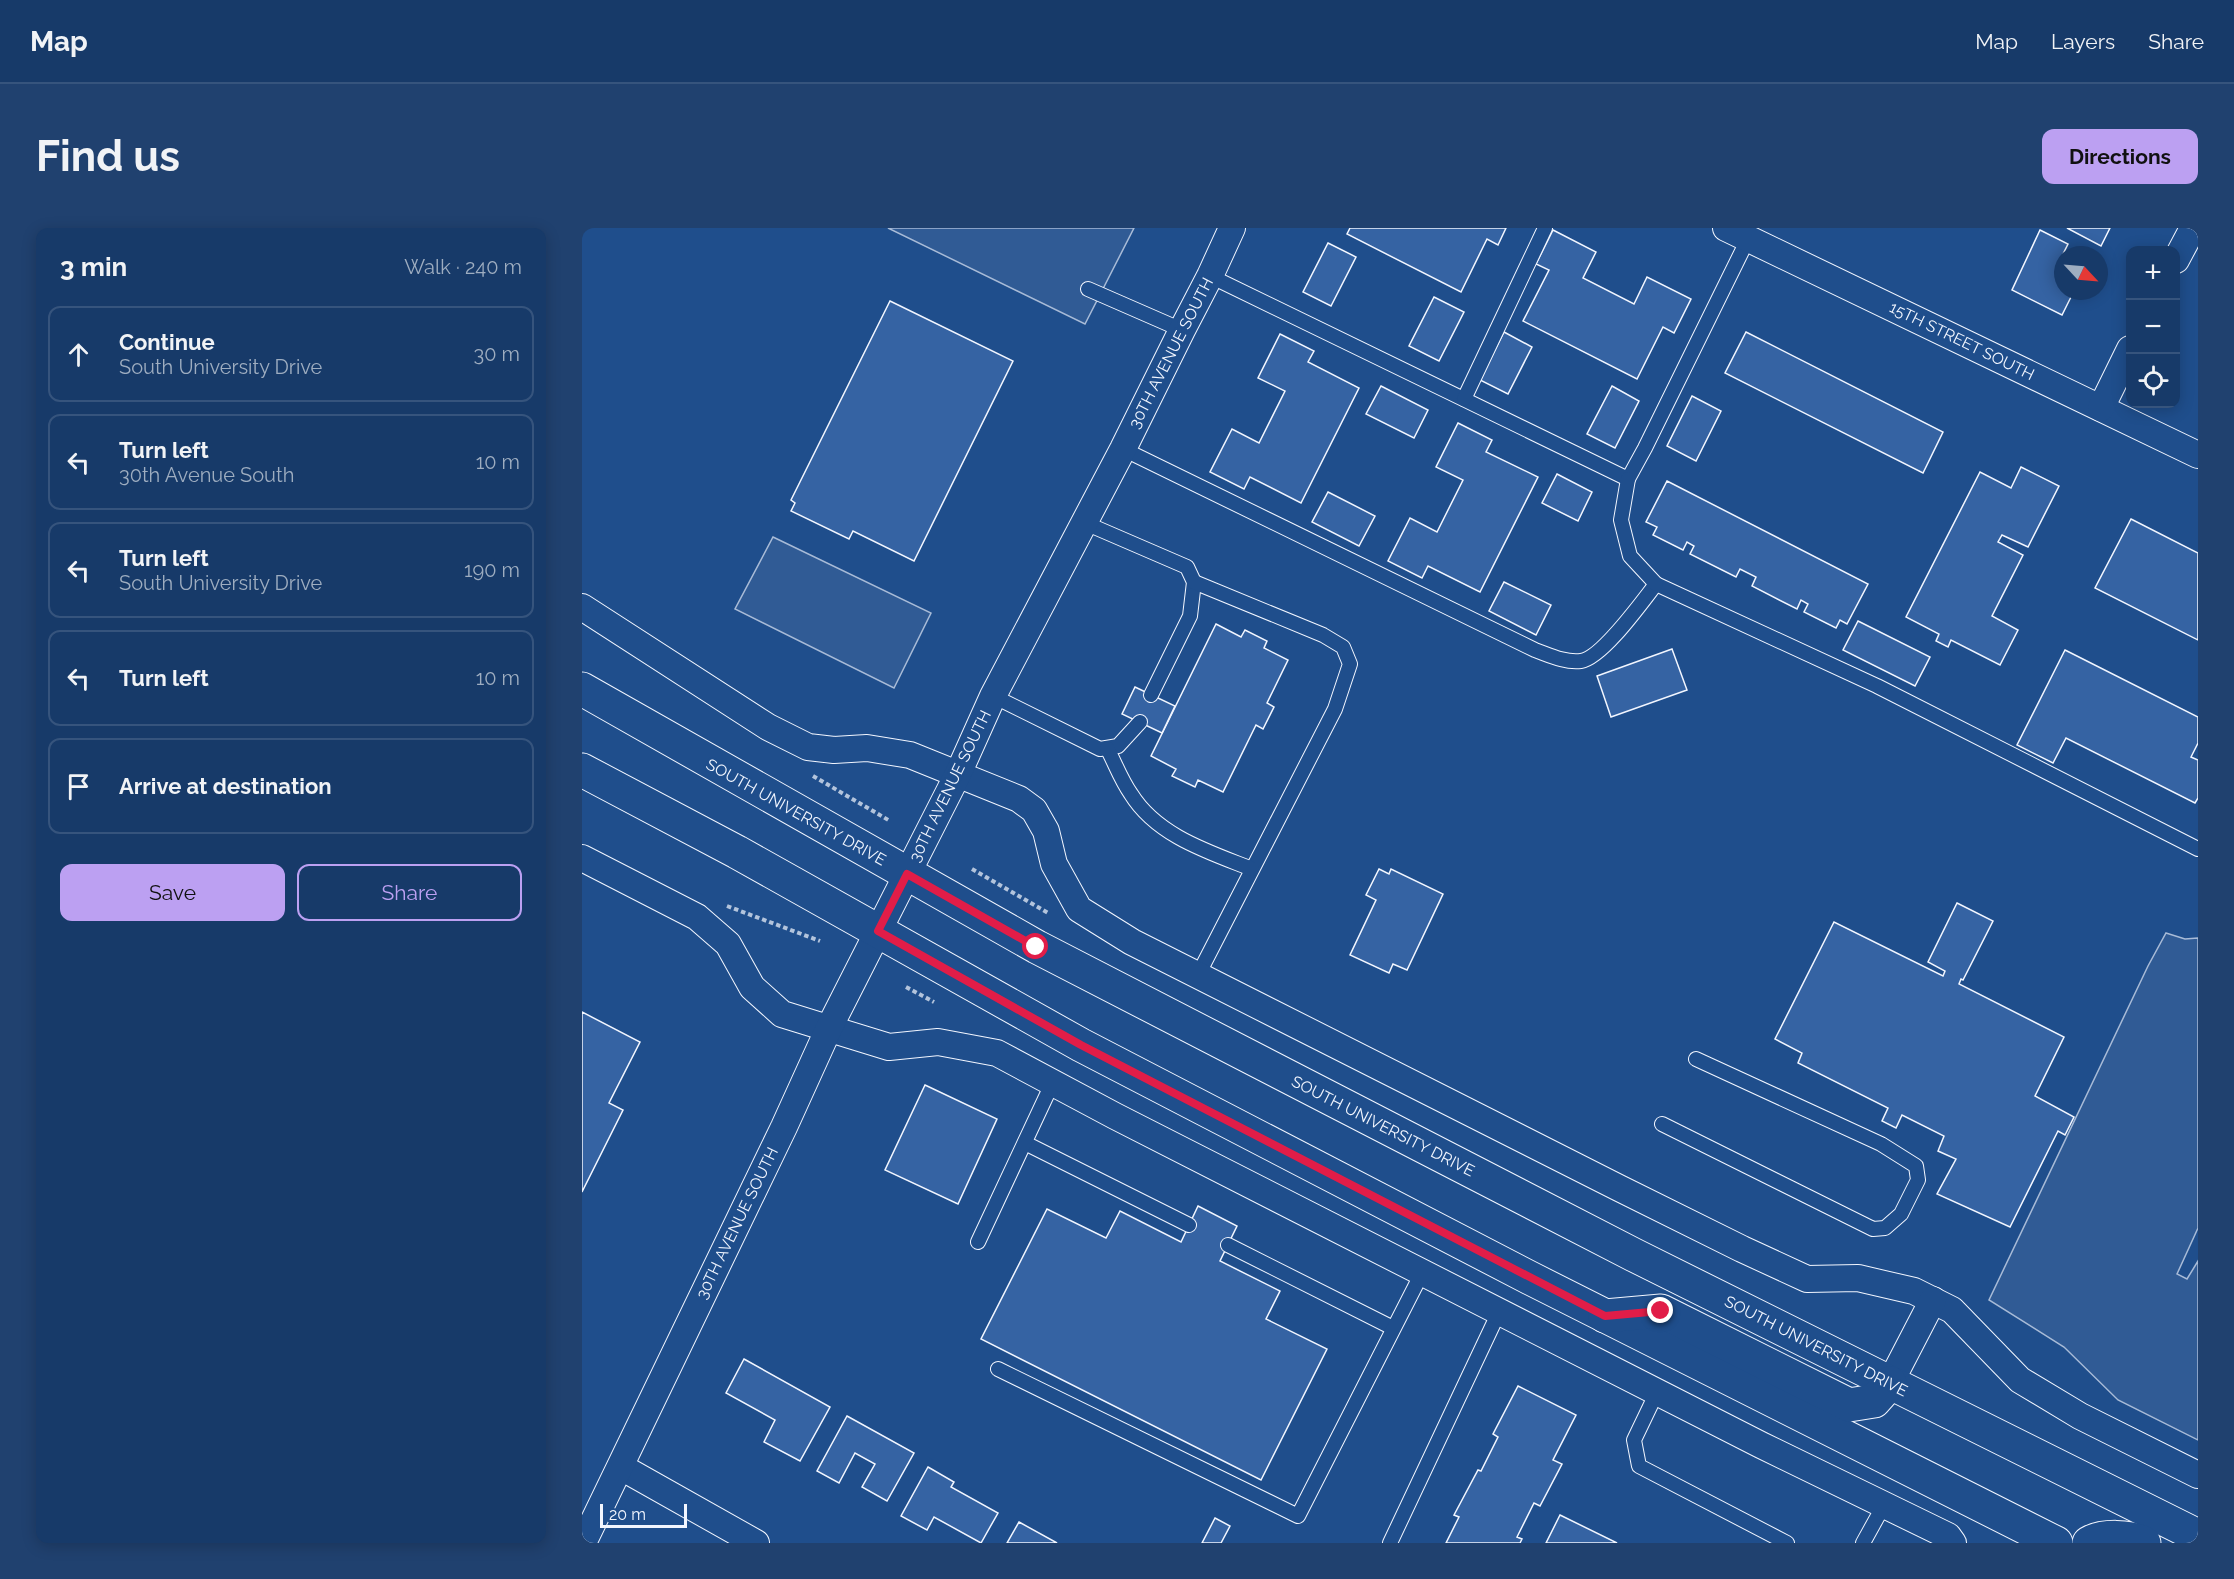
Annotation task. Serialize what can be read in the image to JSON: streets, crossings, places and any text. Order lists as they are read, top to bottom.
{
  "streets": {
    "main road": ["SOUTH UNIVERSITY DRIVE"],
    "street": ["15TH STREET SOUTH", "30TH AVENUE SOUTH"]
  },
  "crossings": [
    ["30TH AVENUE SOUTH", "SOUTH UNIVERSITY DRIVE"]
  ],
  "scale_bar": "20 m",
  "north": "bottom right",
  "page": {
    "header": "Map",
    "nav": ["Map", "Layers", "Share"],
    "buttons": [
      "Directions",
      ["Save", "Share"]
    ],
    "title": "Find us",
    "heading": ["3 min", "Walk · 240 m"],
    "map_buttons": ["+", "−"],
    "list": [
      ["Continue", "South University Drive", "30 m"],
      ["Turn left", "30th Avenue South", "10 m"],
      ["Turn left", "South University Drive", "190 m"],
      ["Turn left", "10 m"],
      "Arrive at destination"
    ],
    "scale": "20 m"
  }
}
